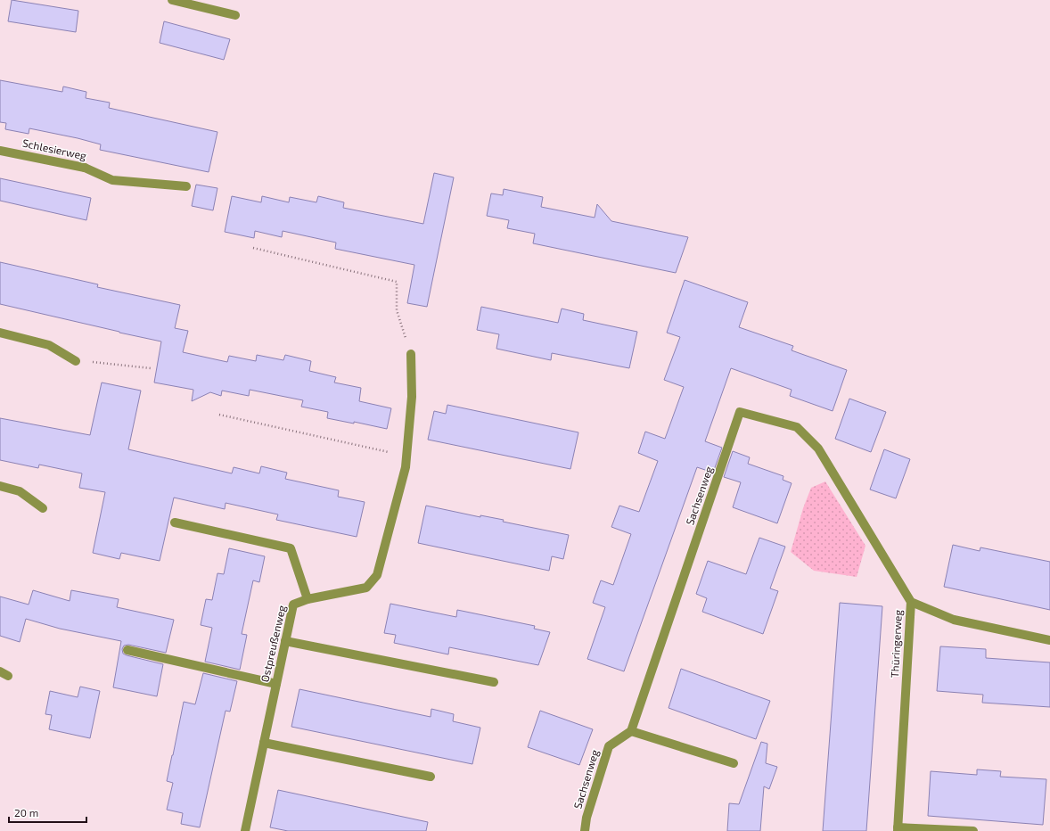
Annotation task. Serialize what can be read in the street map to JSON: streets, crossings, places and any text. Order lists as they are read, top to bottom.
{
  "streets": {
    "street": [
      "Schlesierweg",
      "Sachsenweg",
      "Ostpreußenweg",
      "Thüringerweg"
    ]
  },
  "crossings": [
    ["Sachsenweg", "Thüringerweg"]
  ],
  "scale_bar": "20 m"
}
